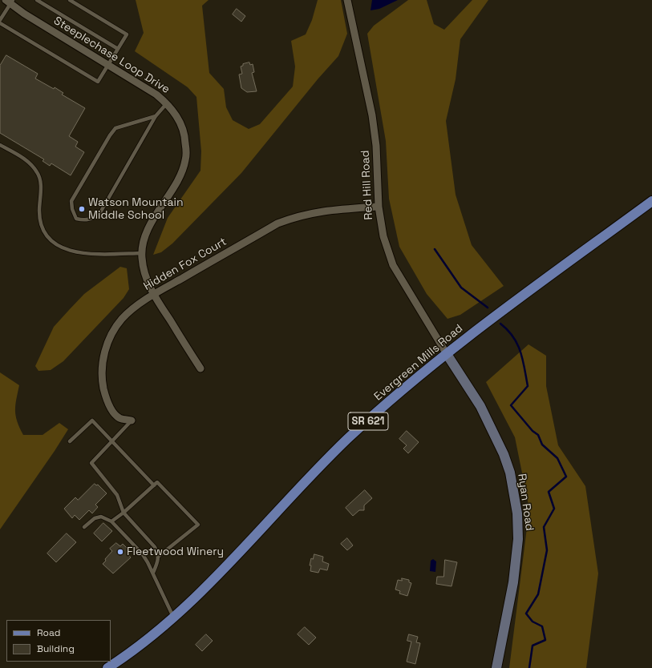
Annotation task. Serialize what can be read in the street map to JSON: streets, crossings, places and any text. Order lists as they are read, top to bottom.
{
  "streets": {
    "main road": ["Evergreen Mills Road", "SR 621", "Ryan Road"],
    "street": ["Steeplechase Loop Drive", "Red Hill Road", "Hidden Fox Court"]
  },
  "crossings": [
    ["Steeplechase Loop Drive", "Hidden Fox Court"],
    ["Red Hill Road", "Hidden Fox Court"],
    ["Red Hill Road", "Evergreen Mills Road"],
    ["Red Hill Road", "Ryan Road"],
    ["Evergreen Mills Road", "Ryan Road"]
  ],
  "places": ["Watson Mountain Middle School", "Fleetwood Winery"],
  "legend": ["Road", "Building"]
}
